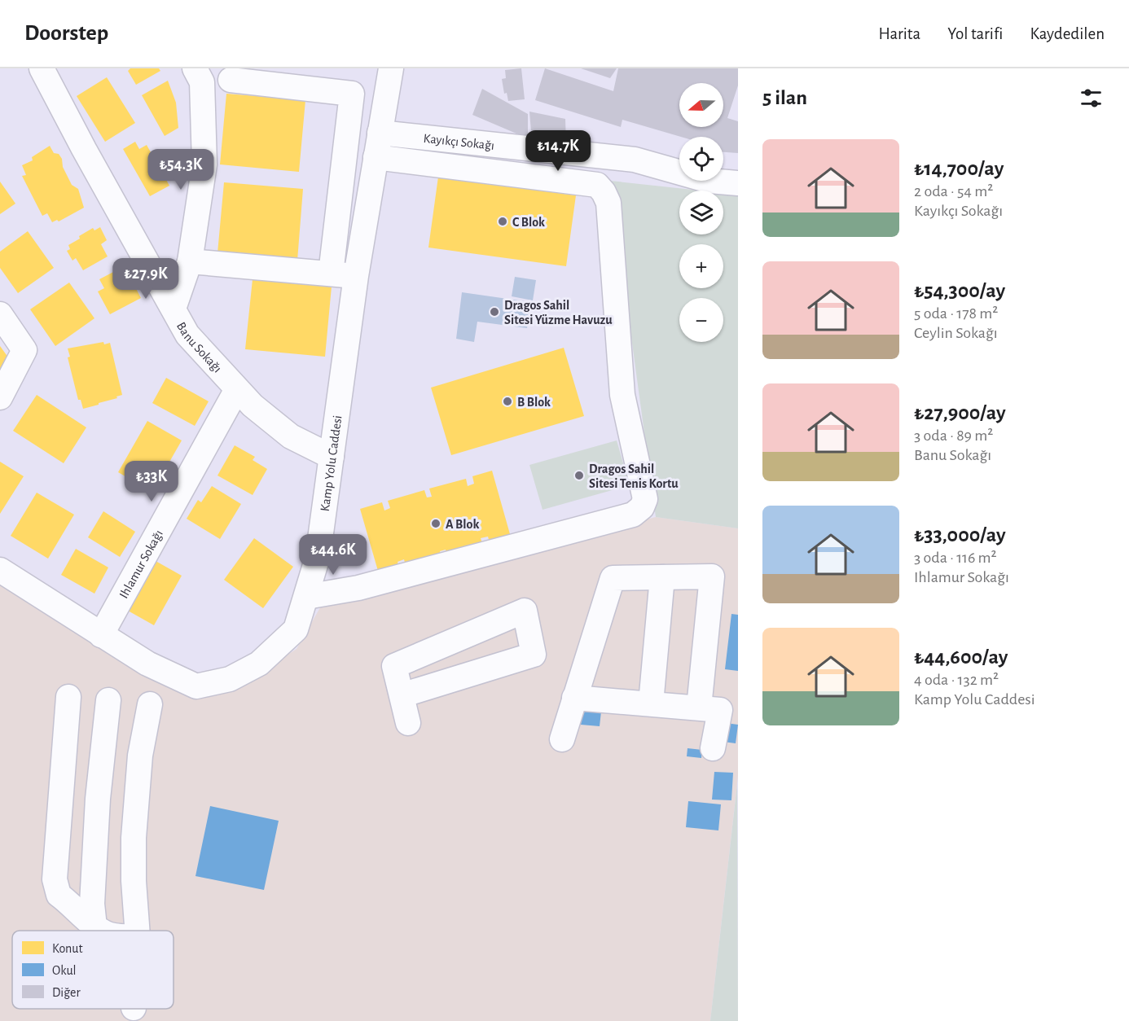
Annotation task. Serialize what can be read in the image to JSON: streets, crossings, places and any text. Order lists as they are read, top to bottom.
{
  "streets": {
    "street": [
      "Kayıkçı Sokağı",
      "Banu Sokağı",
      "Kamp Yolu Caddesi",
      "Ihlamur Sokağı"
    ]
  },
  "crossings": [
    ["Kayıkçı Sokağı", "Kamp Yolu Caddesi"],
    ["Banu Sokağı", "Kamp Yolu Caddesi"],
    ["Banu Sokağı", "Ihlamur Sokağı"],
    ["Kamp Yolu Caddesi", "Ihlamur Sokağı"]
  ],
  "places": [
    "C Blok",
    "Dragos Sahil Sitesi Yüzme Havuzu",
    "B Blok",
    "Dragos Sahil Sitesi Tenis Kortu",
    "A Blok"
  ],
  "legend": ["Konut", "Okul", "Diğer"],
  "north": "left",
  "page": {
    "header": "Doorstep",
    "nav": ["Harita", "Yol tarifi", "Kaydedilen"],
    "heading": "5 ilan",
    "map_buttons": ["+", "−"],
    "list": [
      {
        "name": "₺14,700/ay",
        "note": "2 oda · 54 m² · Kayıkçı Sokağı"
      },
      {
        "name": "₺54,300/ay",
        "note": "5 oda · 178 m² · Ceylin Sokağı"
      },
      {
        "name": "₺27,900/ay",
        "note": "3 oda · 89 m² · Banu Sokağı"
      },
      {
        "name": "₺33,000/ay",
        "note": "3 oda · 116 m² · Ihlamur Sokağı"
      },
      {
        "name": "₺44,600/ay",
        "note": "4 oda · 132 m² · Kamp Yolu Caddesi"
      }
    ],
    "price": [
      "₺14.7K",
      "₺54.3K",
      "₺27.9K",
      "₺33K",
      "₺44.6K"
    ]
  }
}
